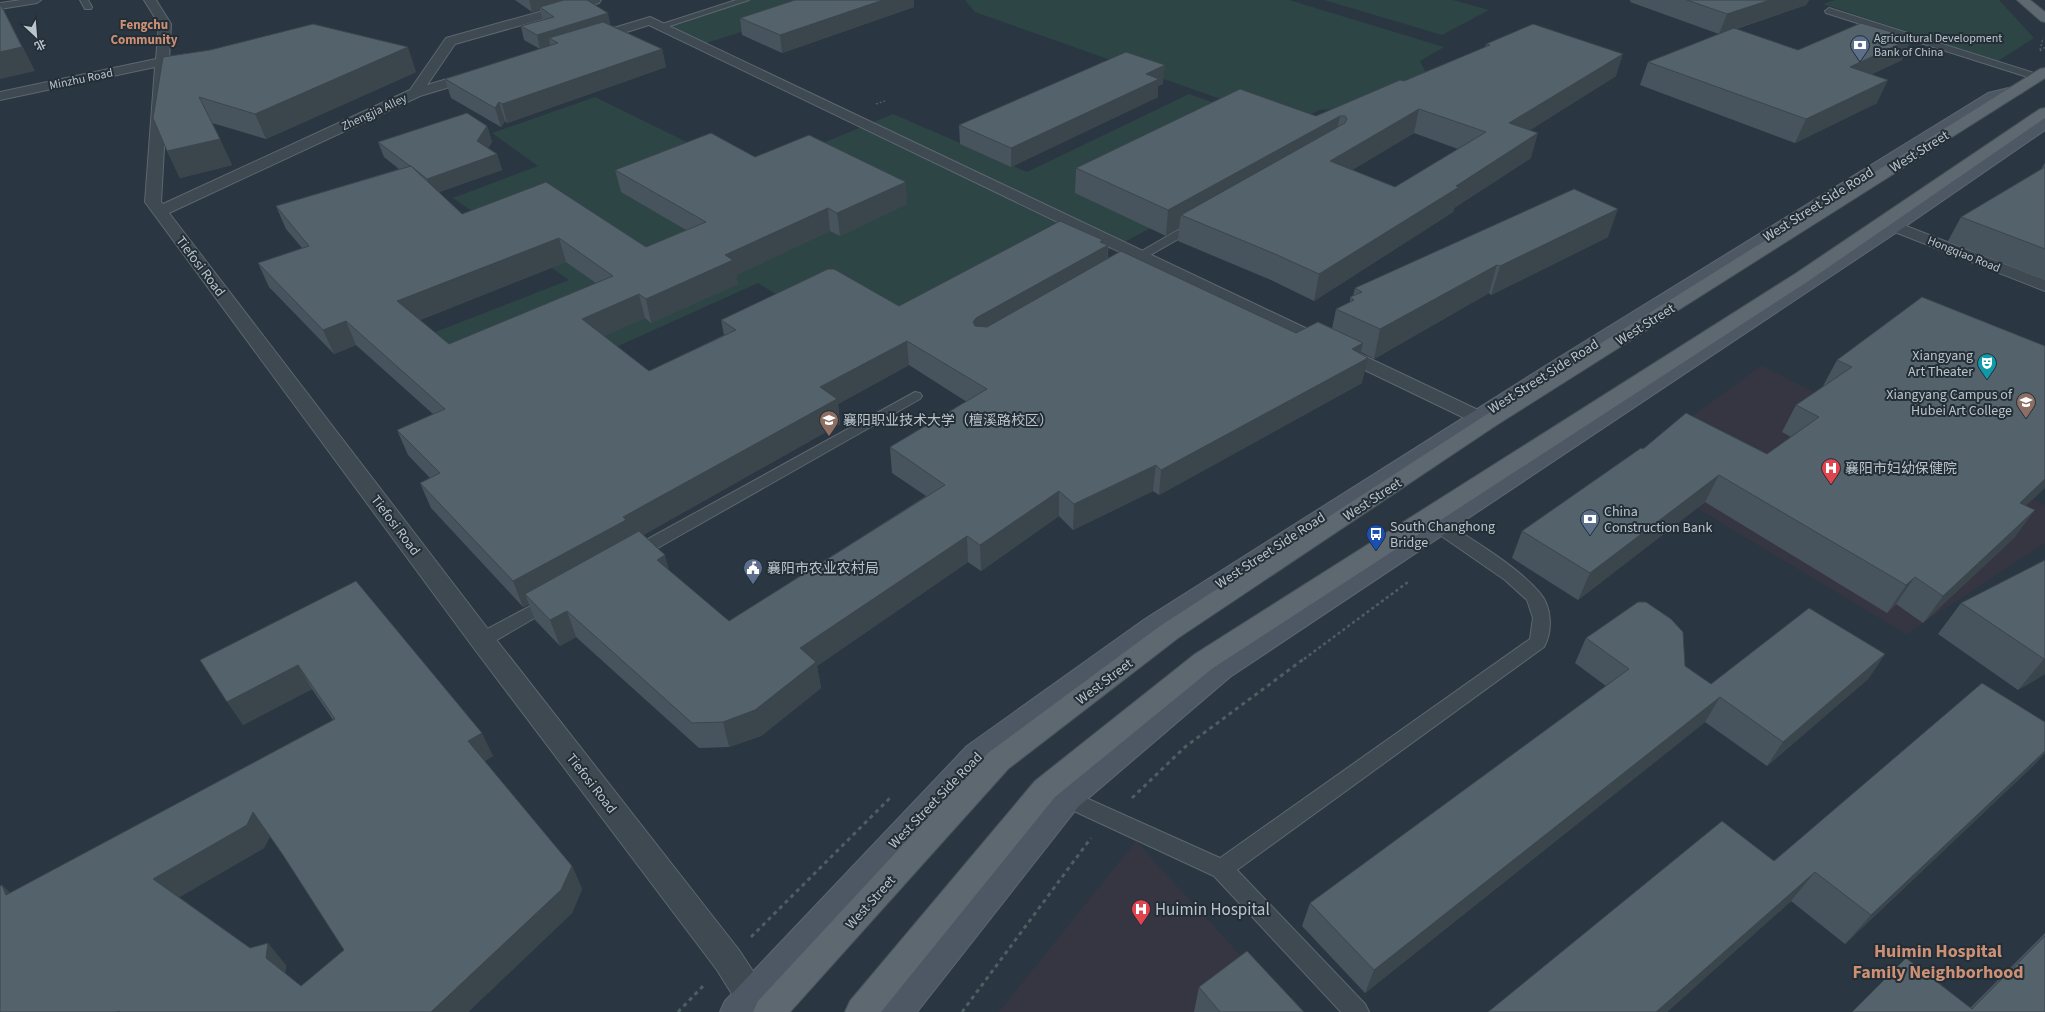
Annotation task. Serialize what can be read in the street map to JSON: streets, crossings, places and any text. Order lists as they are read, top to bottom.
{
  "streets": {
    "main road": ["West Street"],
    "street": [
      "Minzhu Road",
      "Zhengjia Alley",
      "West Street Side Road",
      "Hongqiao Road",
      "Tiefosi Road"
    ]
  },
  "crossings": [
    ["Minzhu Road", "Tiefosi Road"],
    ["Zhengjia Alley", "Tiefosi Road"],
    ["West Street", "West Street Side Road"],
    ["West Street Side Road", "Tiefosi Road"]
  ],
  "districts": ["Fengchu Community", "Huimin Hospital Family Neighborhood"],
  "places": {
    "bank": ["Agricultural Development Bank of China", "China Construction Bank"],
    "theatre": ["Xiangyang Art Theater"],
    "school or university": ["Xiangyang Campus of Hubei Art College", "襄阳职业技术大学（檀溪路校区）"],
    "hospital": ["襄阳市妇幼保健院", "Huimin Hospital"],
    "bus stop": ["South Changhong Bridge"],
    "public building": ["襄阳市农业农村局"]
  },
  "north": "bottom right"
}
